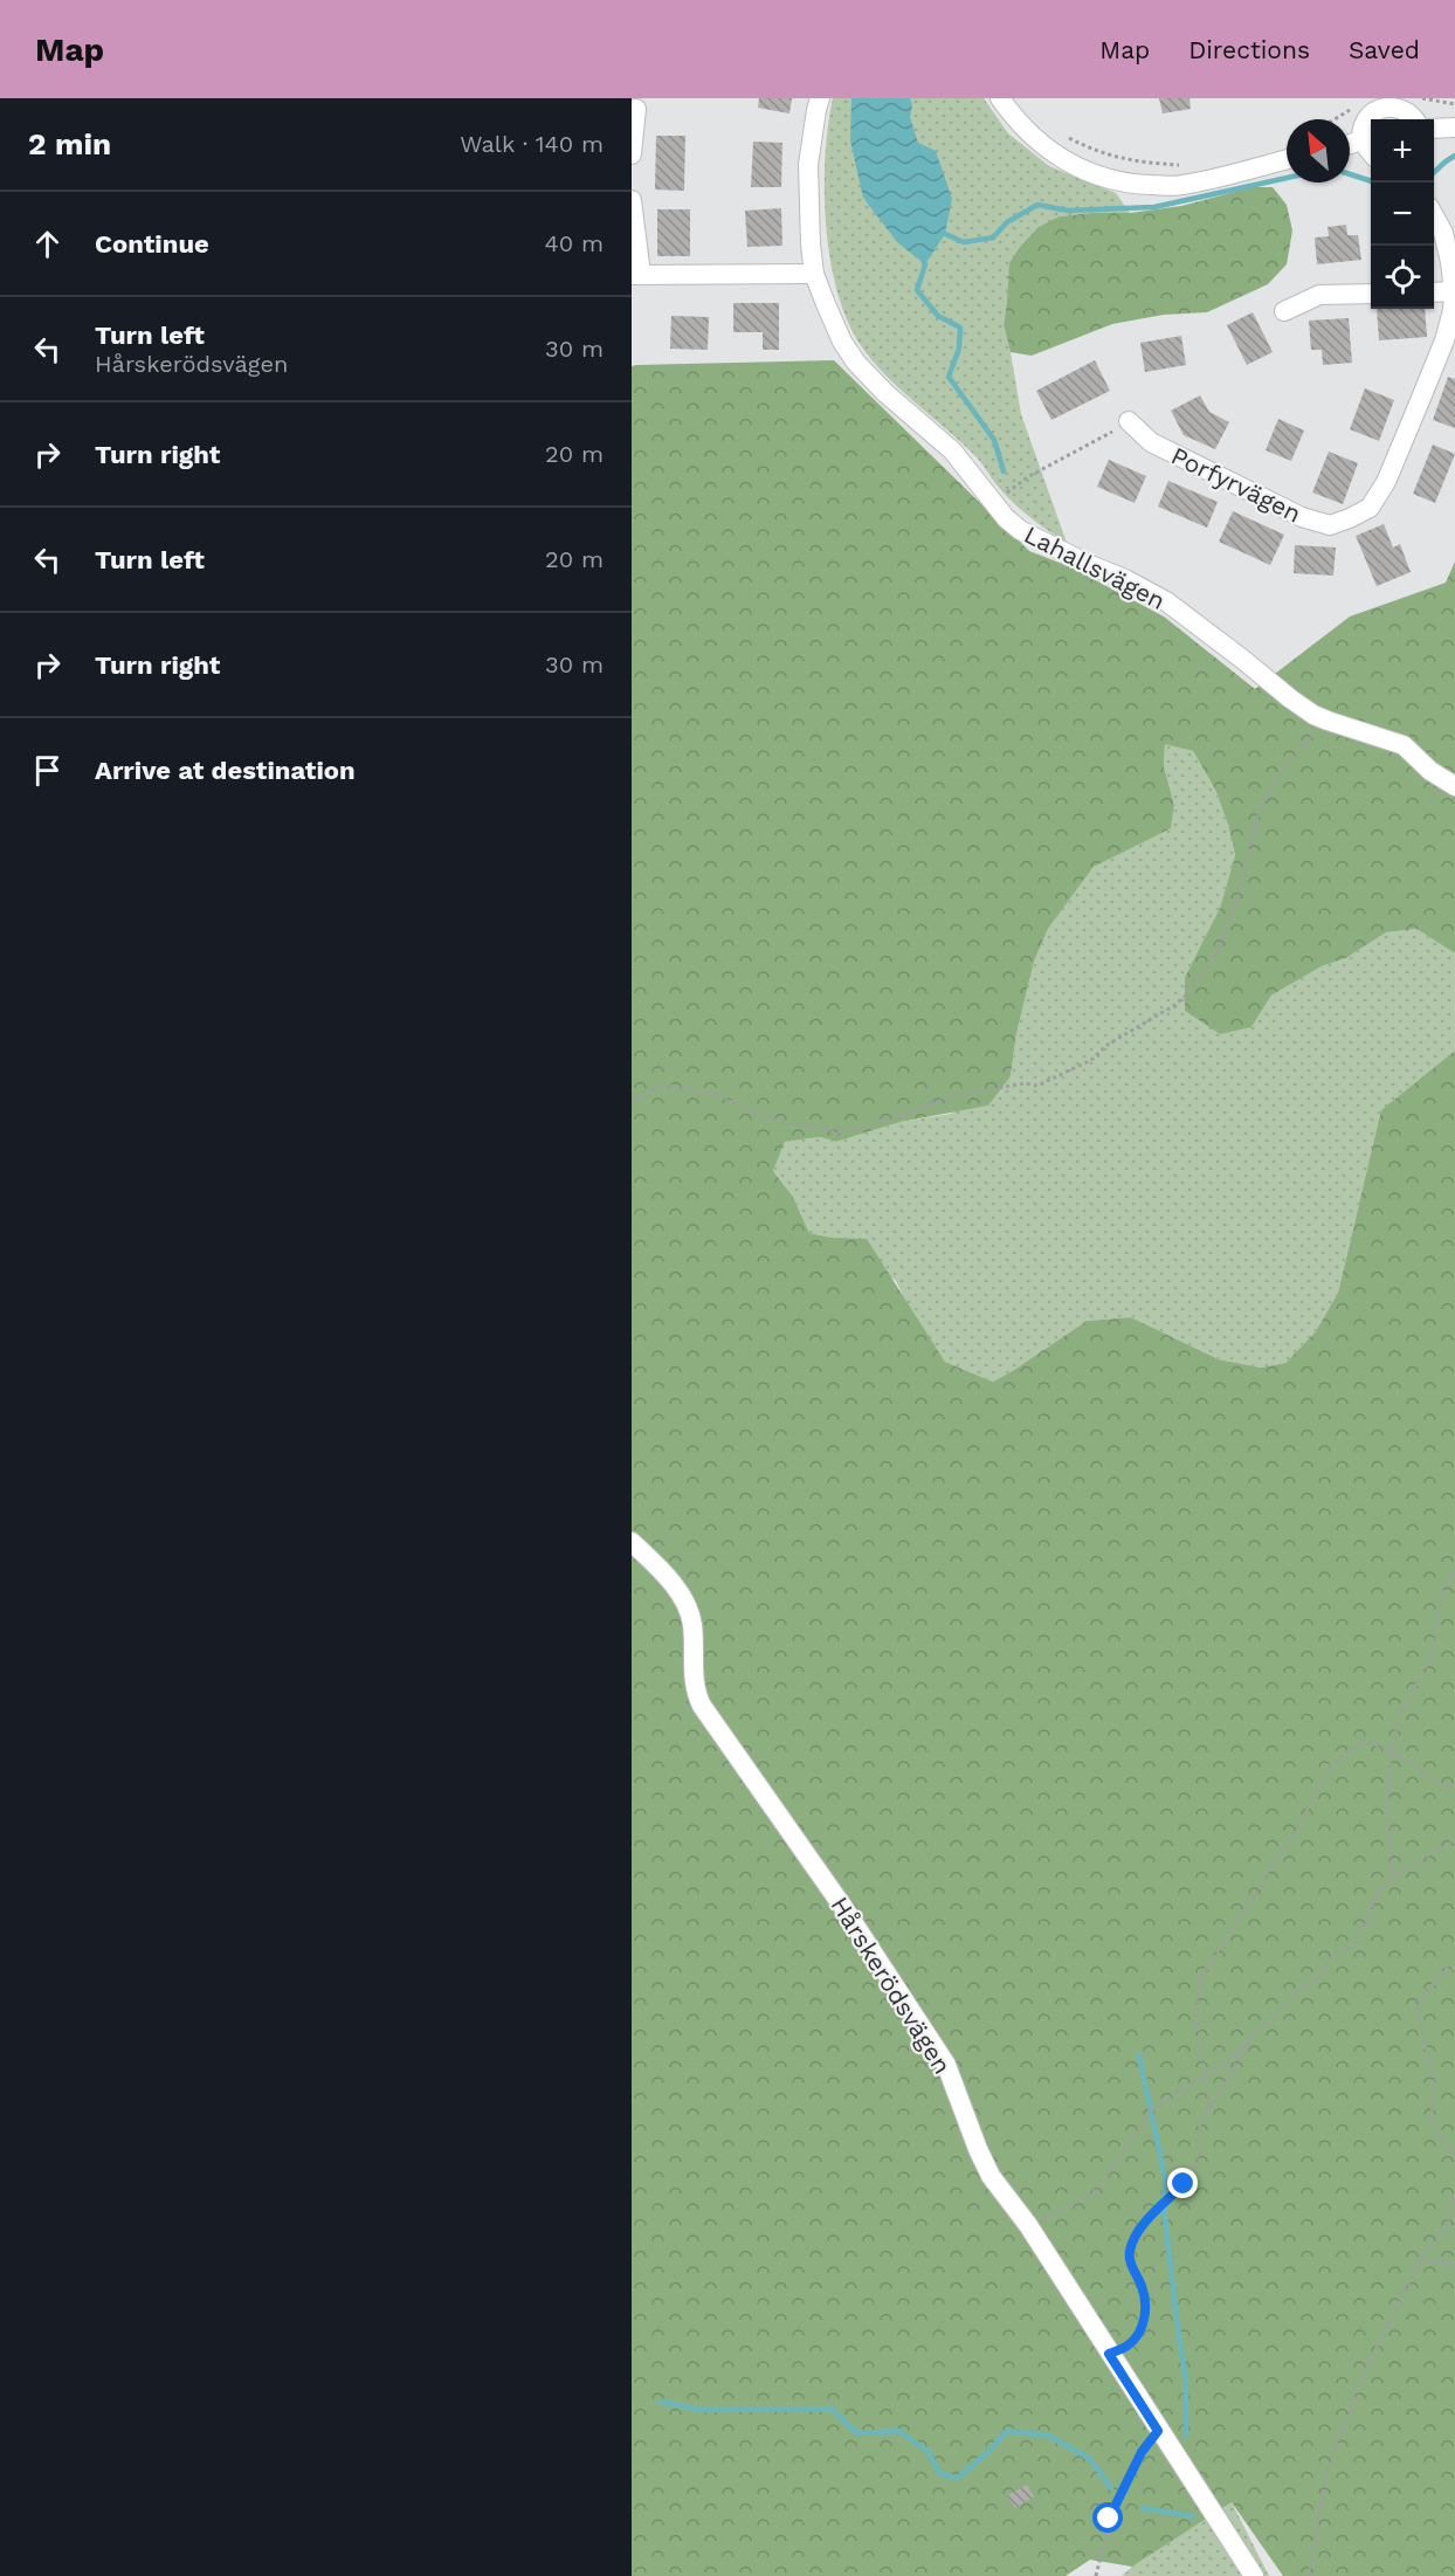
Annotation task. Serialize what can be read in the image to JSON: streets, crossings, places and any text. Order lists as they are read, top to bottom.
{
  "streets": {
    "street": ["Porfyrvägen", "Lahallsvägen", "Hårskerödsvägen"]
  },
  "north": "top left",
  "page": {
    "header": "Map",
    "nav": ["Map", "Directions", "Saved"],
    "heading": ["2 min", "Walk · 140 m"],
    "map_buttons": ["+", "−"],
    "list": [
      ["Continue", "40 m"],
      ["Turn left", "Hårskerödsvägen", "30 m"],
      ["Turn right", "20 m"],
      ["Turn left", "20 m"],
      ["Turn right", "30 m"],
      "Arrive at destination"
    ]
  }
}
